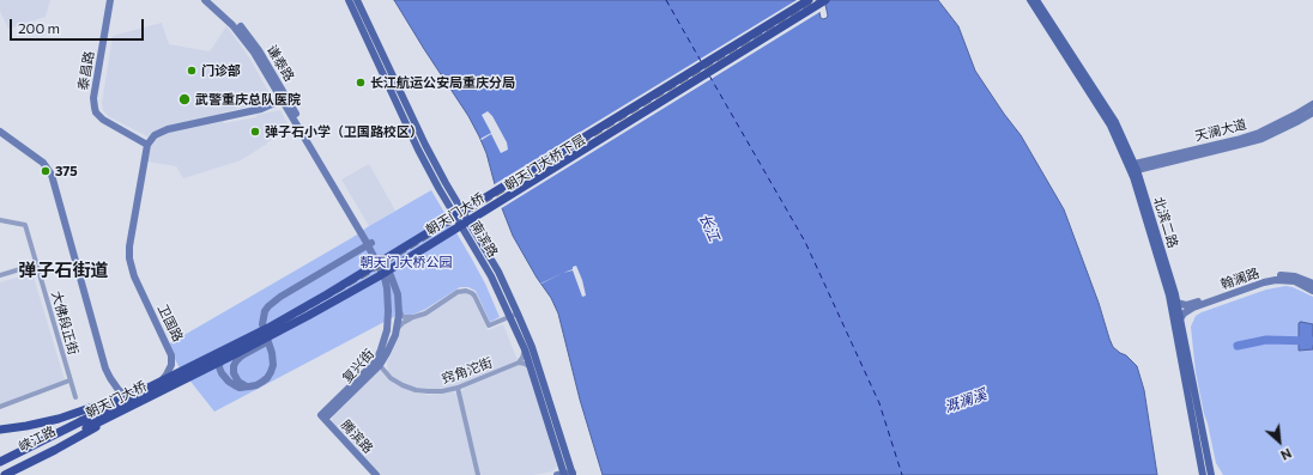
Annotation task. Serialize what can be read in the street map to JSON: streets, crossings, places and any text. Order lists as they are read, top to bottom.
{
  "streets": {
    "highway": ["朝天门大桥", "峡江路"],
    "main road": [
      "谦泰路",
      "泰昌路",
      "天澜大道",
      "朝天门大桥下层",
      "北滨二路",
      "南滨路",
      "翰澜路",
      "卫国路",
      "复兴街",
      "腾滨路"
    ],
    "street": ["大佛段正街", "窍角沱街"]
  },
  "crossings": [
    ["谦泰路", "复兴街"],
    ["泰昌路", "卫国路"],
    ["天澜大道", "北滨二路"],
    ["朝天门大桥", "峡江路"],
    ["北滨二路", "翰澜路"],
    ["复兴街", "窍角沱街"],
    ["复兴街", "腾滨路"]
  ],
  "districts": ["弹子石街道"],
  "water": ["长江", "溉澜溪"],
  "parks": ["朝天门大桥公园"],
  "places": [
    "门诊部",
    "长江航运公安局重庆分局",
    "武警重庆总队医院",
    "弹子石小学（卫国路校区）",
    "375"
  ],
  "scale_bar": "200 m",
  "north": "bottom right"
}
